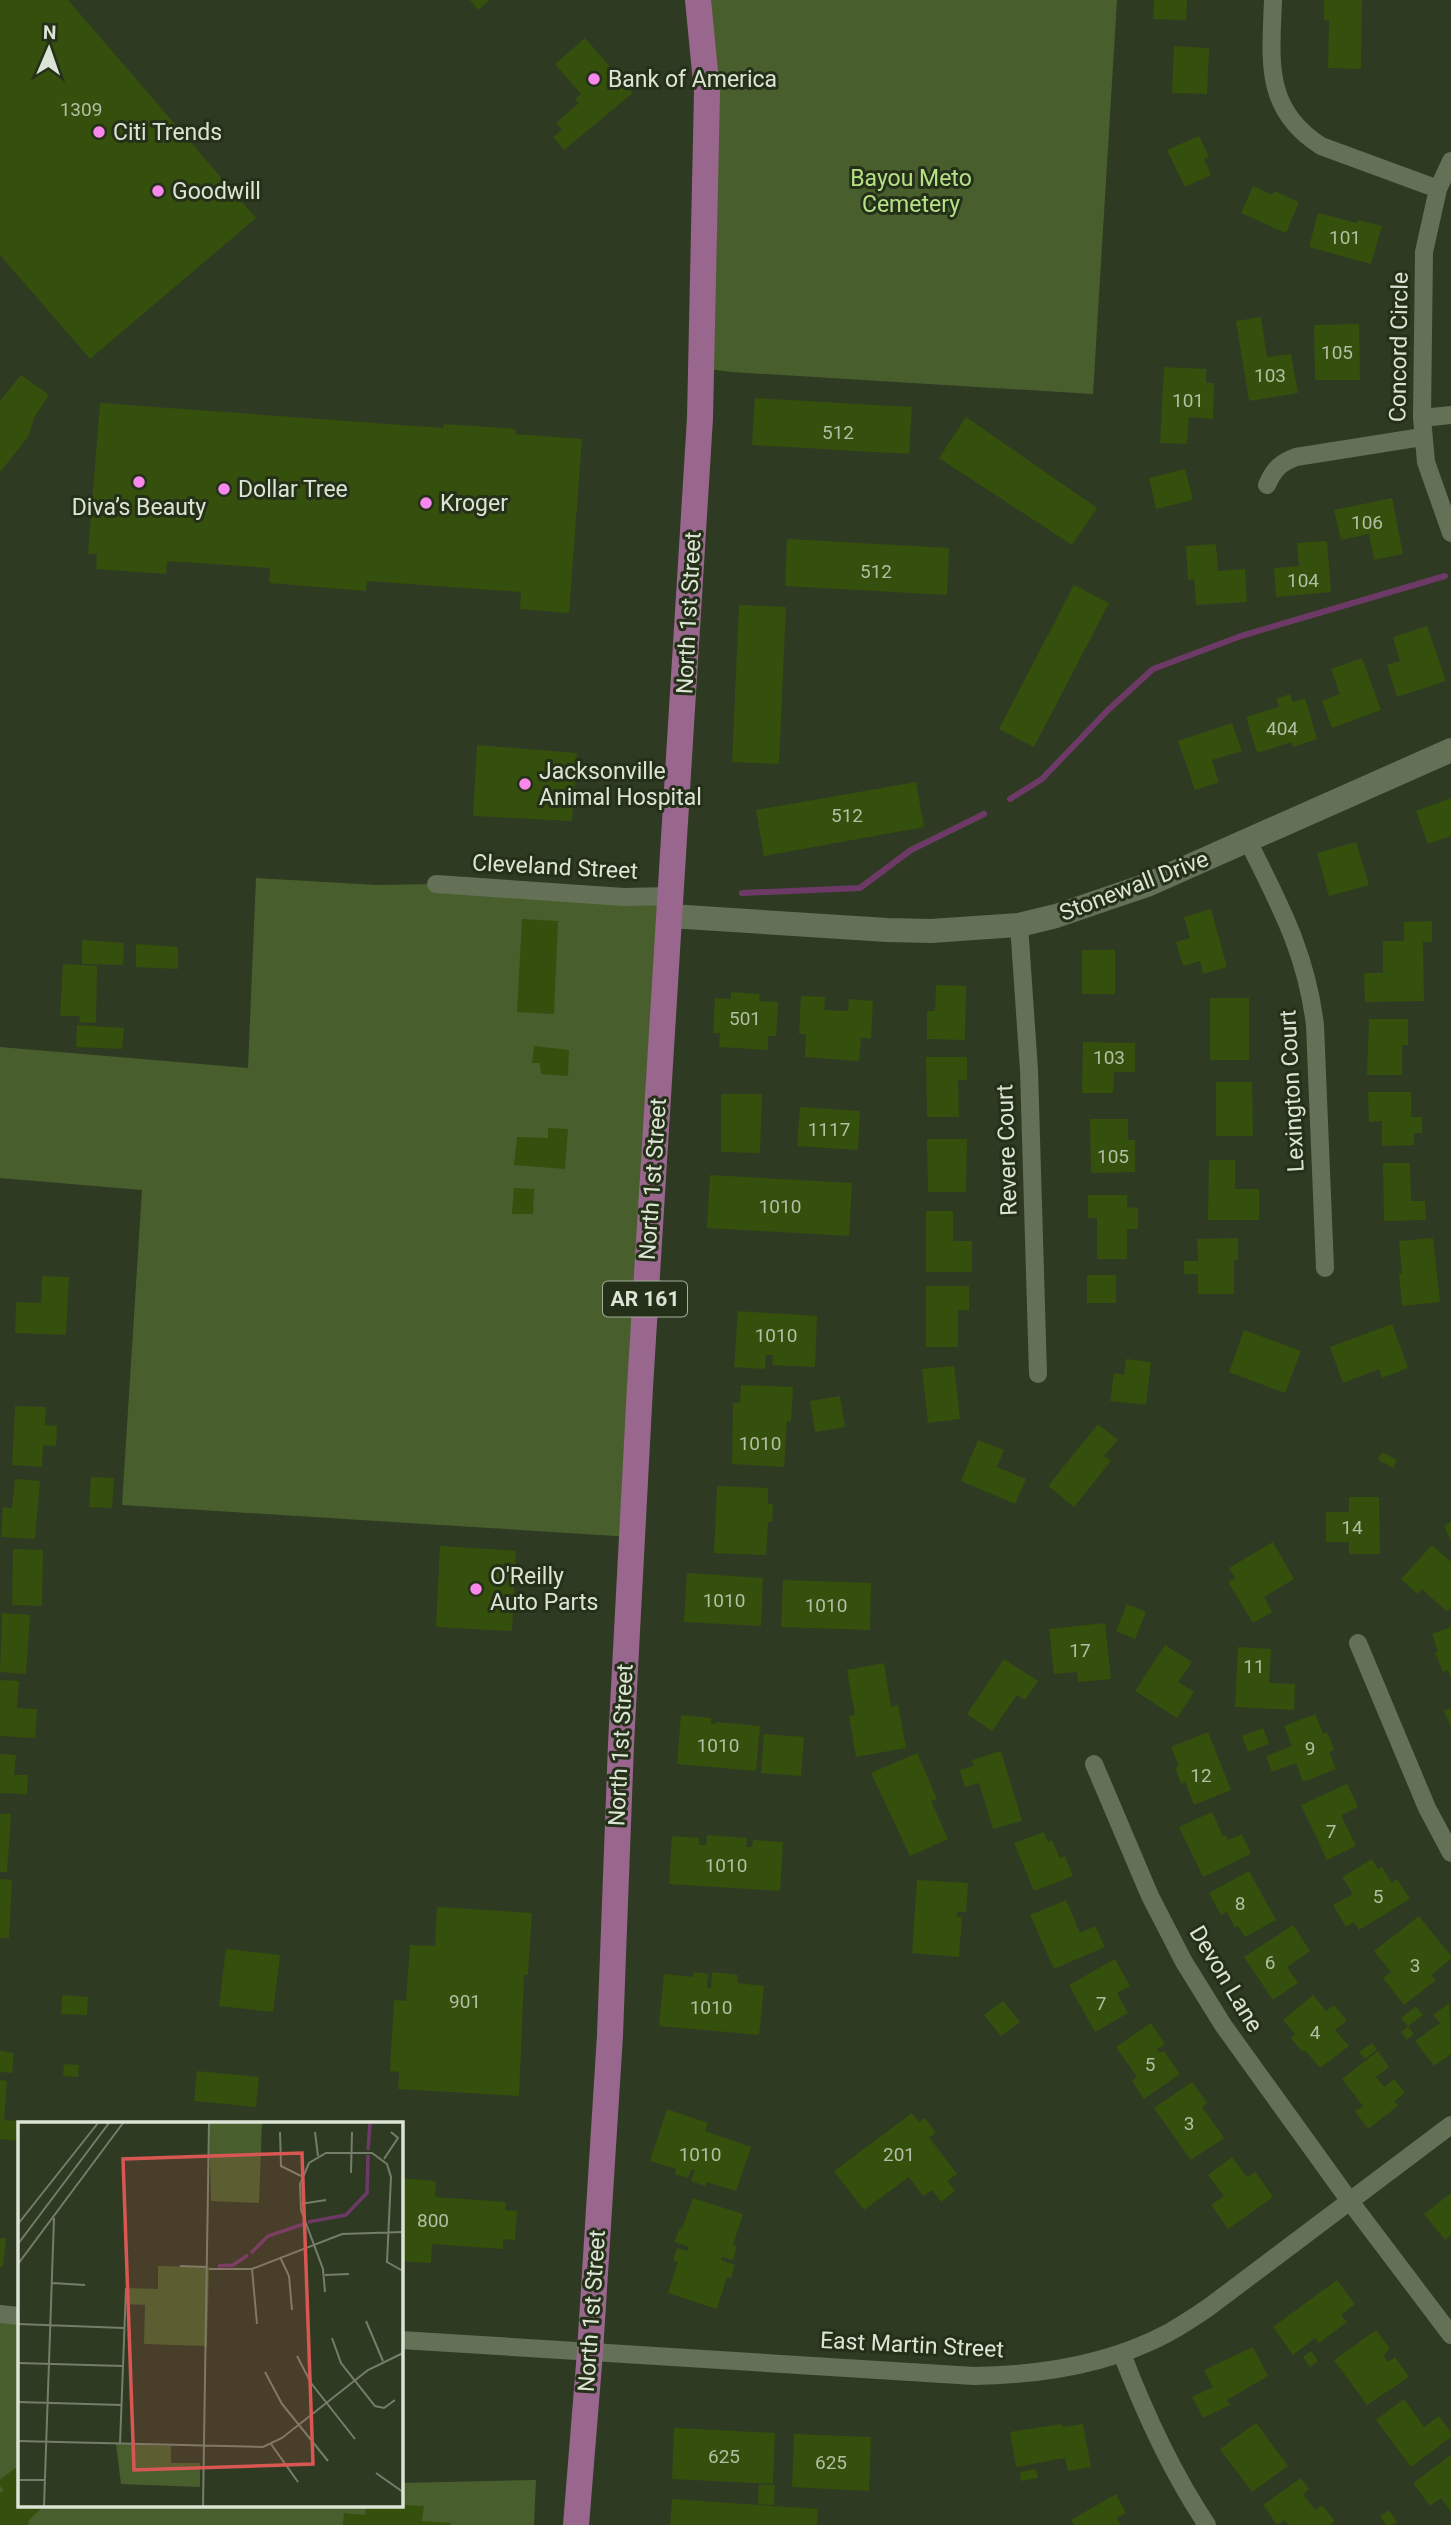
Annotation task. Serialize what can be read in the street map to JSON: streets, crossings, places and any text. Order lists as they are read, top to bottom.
{
  "streets": {
    "main road": ["North 1st Street", "AR 161"],
    "street": [
      "Concord Circle",
      "Cleveland Street",
      "Stonewall Drive",
      "Lexington Court",
      "Revere Court",
      "Devon Lane",
      "East Martin Street"
    ]
  },
  "crossings": [
    ["North 1st Street", "Cleveland Street"],
    ["North 1st Street", "Stonewall Drive"],
    ["North 1st Street", "East Martin Street"],
    ["Cleveland Street", "Stonewall Drive"],
    ["Stonewall Drive", "Lexington Court"],
    ["Stonewall Drive", "Revere Court"],
    ["Devon Lane", "East Martin Street"]
  ],
  "parks": ["Bayou Meto Cemetery"],
  "places": [
    "Bank of America",
    "Citi Trends",
    "Goodwill",
    "Diva’s Beauty",
    "Dollar Tree",
    "Kroger",
    "Jacksonville Animal Hospital",
    "O'Reilly Auto Parts"
  ],
  "house_numbers": [
    "1309",
    "101",
    "105",
    "103",
    "101",
    "512",
    "106",
    "512",
    "104",
    "404",
    "512",
    "501",
    "103",
    "1117",
    "105",
    "1010",
    "1010",
    "1010",
    "14",
    "1010",
    "1010",
    "17",
    "11",
    "1010",
    "9",
    "12",
    "7",
    "1010",
    "5",
    "8",
    "6",
    "3",
    "901",
    "7",
    "1010",
    "4",
    "5",
    "3",
    "1010",
    "201",
    "800",
    "625",
    "625"
  ],
  "north": "top"
}
